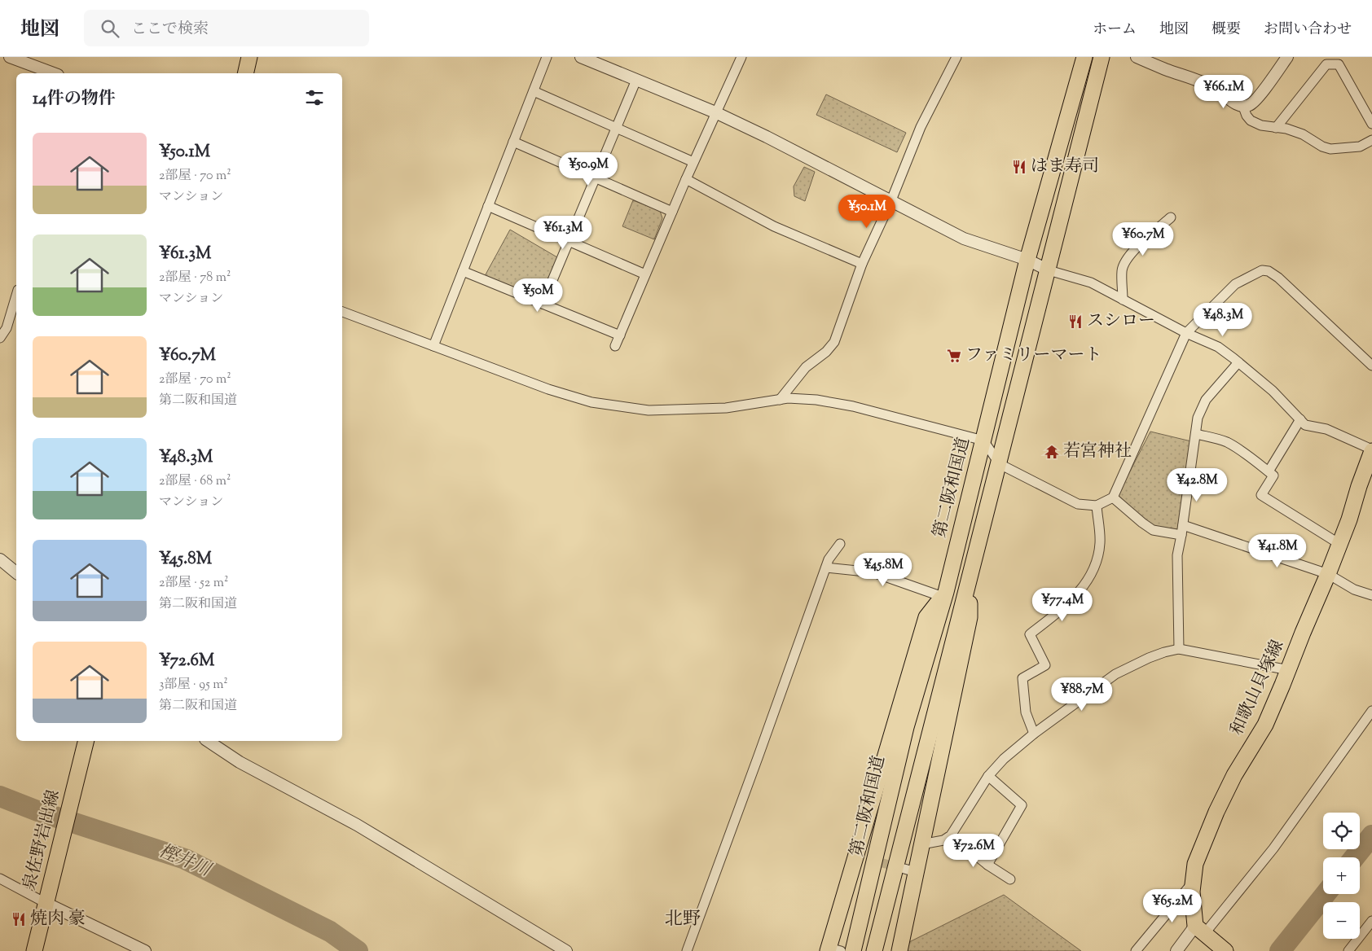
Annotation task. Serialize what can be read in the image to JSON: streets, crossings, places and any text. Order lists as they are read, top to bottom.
{
  "streets": {
    "main road": ["第二阪和国道", "和歌山貝塚線", "泉佐野岩出線"]
  },
  "districts": ["北野"],
  "water": ["樫井川"],
  "places": {
    "restaurant": ["はま寿司", "スシロー", "焼肉 豪"],
    "supermarket": ["ファミリーマート"],
    "temple": ["若宮神社"]
  },
  "page": {
    "header": "地図",
    "search": "ここで検索",
    "nav": [
      "ホーム",
      "地図",
      "概要",
      "お問い合わせ"
    ],
    "heading": "14件の物件",
    "price": [
      "¥66.1M",
      "¥50.9M",
      "¥50.1M",
      "¥61.3M",
      "¥60.7M",
      "¥50M",
      "¥48.3M",
      "¥42.8M",
      "¥41.8M",
      "¥45.8M",
      "¥77.4M",
      "¥88.7M",
      "¥72.6M",
      "¥65.2M"
    ],
    "list": [
      {
        "name": "¥50.1M",
        "note": "2部屋 · 70 m² · マンション"
      },
      {
        "name": "¥61.3M",
        "note": "2部屋 · 78 m² · マンション"
      },
      {
        "name": "¥60.7M",
        "note": "2部屋 · 70 m² · 第二阪和国道"
      },
      {
        "name": "¥48.3M",
        "note": "2部屋 · 68 m² · マンション"
      },
      {
        "name": "¥45.8M",
        "note": "2部屋 · 52 m² · 第二阪和国道"
      },
      {
        "name": "¥72.6M",
        "note": "3部屋 · 95 m² · 第二阪和国道"
      }
    ],
    "map_buttons": ["+", "−"]
  }
}
